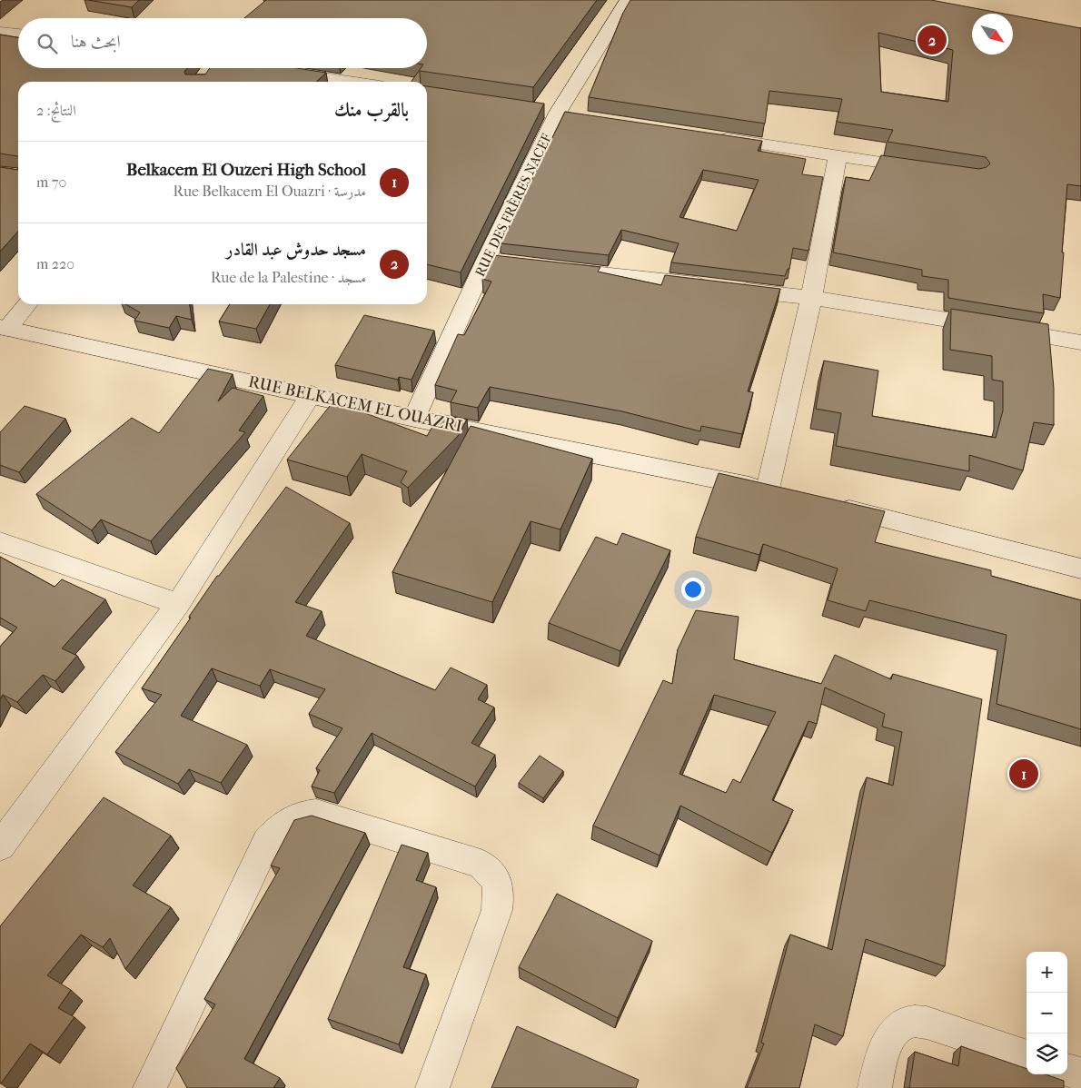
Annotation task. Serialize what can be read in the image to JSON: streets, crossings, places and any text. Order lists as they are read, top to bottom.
{
  "streets": {
    "street": ["RUE DES FRÈRES NACEF", "RUE BELKACEM EL OUAZRI"]
  },
  "crossings": [
    ["RUE DES FRÈRES NACEF", "RUE BELKACEM EL OUAZRI"]
  ],
  "north": "bottom right",
  "page": {
    "search": "ابحث هنا",
    "pins": ["2", "1"],
    "heading": ["بالقرب منك", "النتائج: 2"],
    "list": [
      {
        "mark": "1",
        "name": "Belkacem El Ouzeri High School",
        "note": "مدرسة · Rue Belkacem El Ouazri",
        "value": "70 m"
      },
      {
        "mark": "2",
        "name": "مسجد حدوش عبد القادر",
        "note": "مسجد · Rue de la Palestine",
        "value": "220 m"
      }
    ],
    "map_buttons": ["+", "−"]
  }
}
